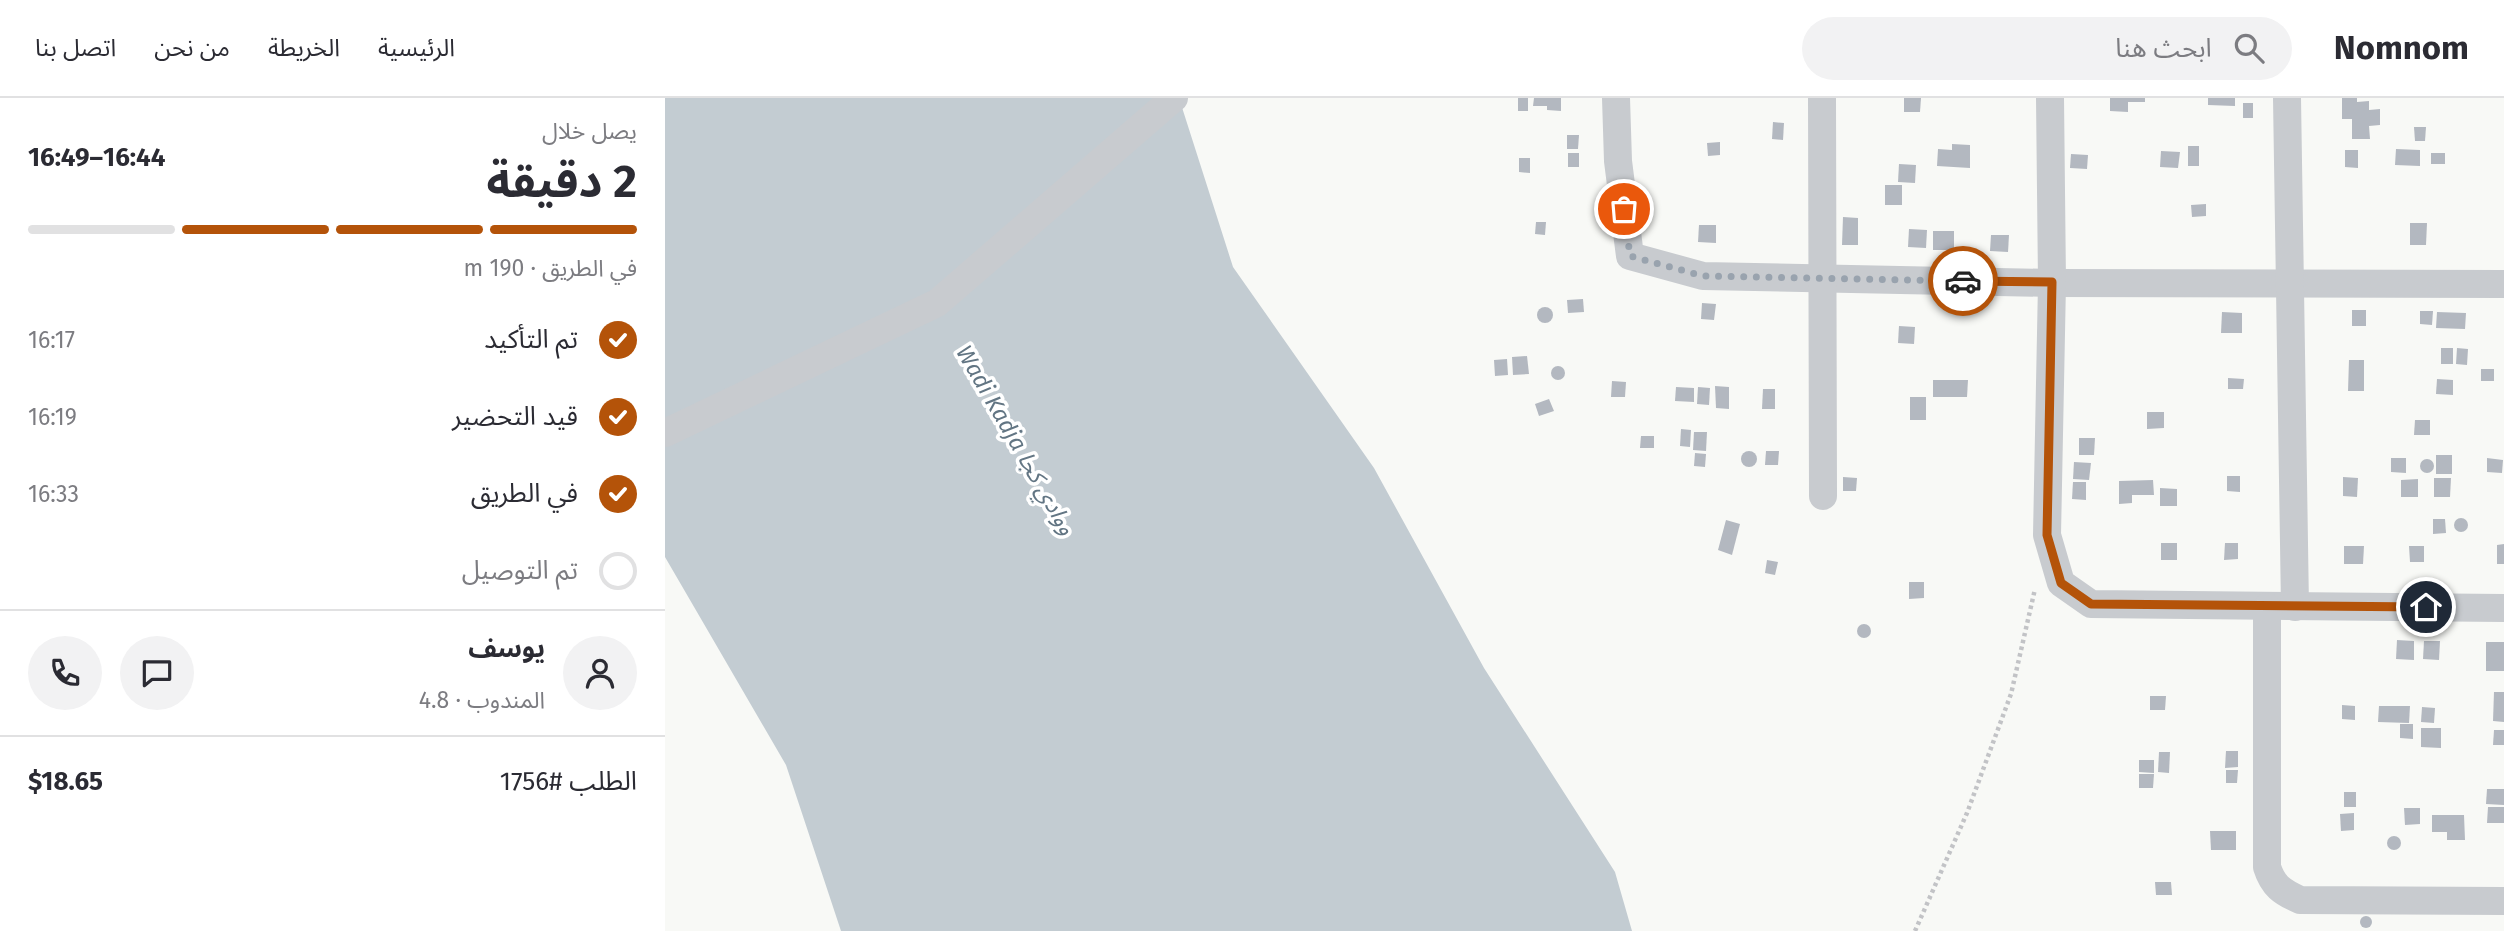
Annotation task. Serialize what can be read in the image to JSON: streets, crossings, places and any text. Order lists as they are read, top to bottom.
{
  "water": ["Wadi Kadja ووادي كجا"],
  "page": {
    "header": "Nomnom",
    "search": "ابحث هنا",
    "nav": [
      "الرئيسية",
      "الخريطة",
      "من نحن",
      "اتصل بنا"
    ],
    "heading": ["2 دقيقة", "يصل خلال", "16:44–16:49"],
    "panel": [
      "يوسف",
      "المندوب · 4.8",
      "الطلب #1756",
      "$18.65"
    ],
    "bar": "في الطريق · 190 m",
    "list": [
      ["تم التأكيد", "16:17"],
      ["قيد التحضير", "16:19"],
      ["في الطريق", "16:33"],
      "تم التوصيل"
    ]
  }
}
